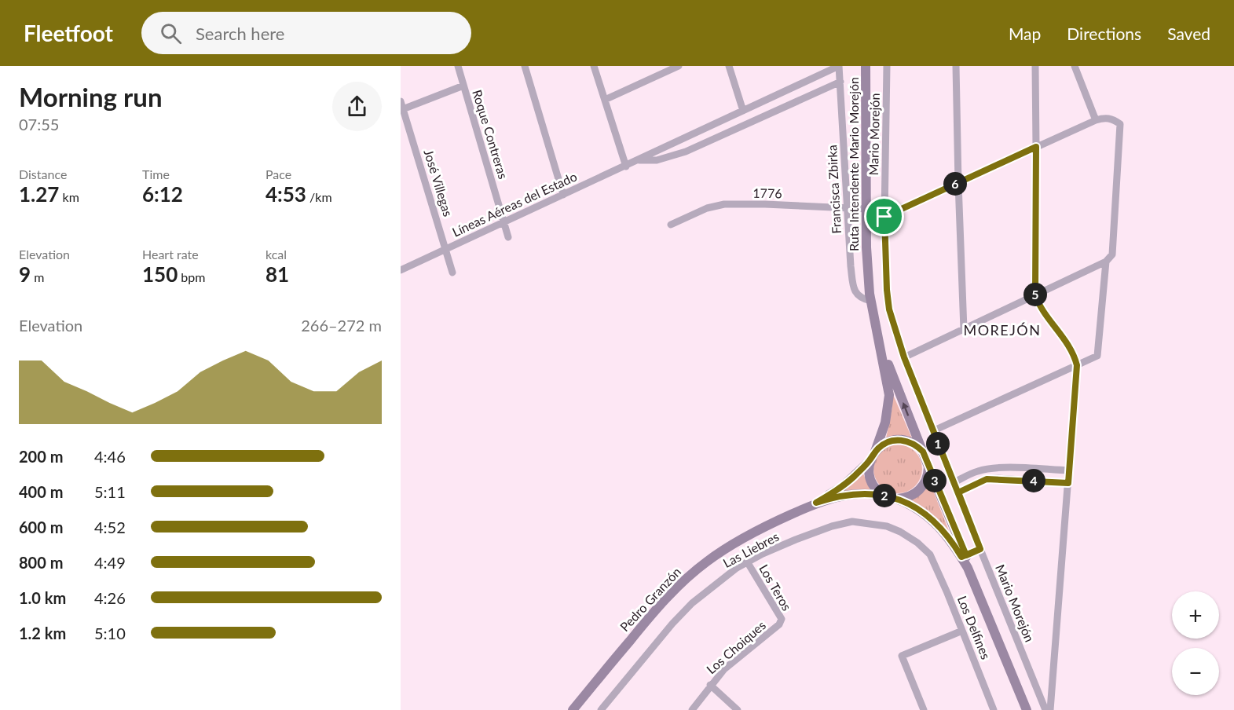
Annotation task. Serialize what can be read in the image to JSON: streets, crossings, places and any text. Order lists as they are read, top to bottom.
{
  "streets": {
    "main road": ["Ruta Intendente Mario Morejón", "Pedro Granzón"],
    "street": [
      "Roque Contreras",
      "Mario Morejón",
      "José Villegas",
      "Francisca Zbirka",
      "1776",
      "Líneas Aéreas del Estado",
      "Las Liebres",
      "Los Teros",
      "Los Delfines",
      "Los Choiques"
    ]
  },
  "crossings": [
    ["Roque Contreras", "Líneas Aéreas del Estado"],
    ["Ruta Intendente Mario Morejón", "Francisca Zbirka"],
    ["Ruta Intendente Mario Morejón", "1776"],
    ["Ruta Intendente Mario Morejón", "Pedro Granzón"],
    ["José Villegas", "Líneas Aéreas del Estado"],
    ["Francisca Zbirka", "1776"],
    ["Francisca Zbirka", "Líneas Aéreas del Estado"],
    ["Las Liebres", "Los Teros"],
    ["Las Liebres", "Los Delfines"],
    ["Los Teros", "Los Choiques"]
  ],
  "districts": ["MOREJÓN"],
  "page": {
    "header": "Fleetfoot",
    "search": "Search here",
    "nav": ["Map", "Directions", "Saved"],
    "heading": ["Morning run", "07:55"],
    "stats": [
      ["Distance", "1.27 km"],
      ["Time", "6:12"],
      ["Pace", "4:53 /km"],
      ["Elevation", "9 m"],
      ["Heart rate", "150 bpm"],
      ["kcal", "81"]
    ],
    "pins": [
      "6",
      "5",
      "1",
      "3",
      "4",
      "2"
    ],
    "chart": ["Elevation", "266–272 m"],
    "list": [
      {
        "name": "200 m",
        "note": "4:46"
      },
      {
        "name": "400 m",
        "note": "5:11"
      },
      {
        "name": "600 m",
        "note": "4:52"
      },
      {
        "name": "800 m",
        "note": "4:49"
      },
      {
        "name": "1.0 km",
        "note": "4:26"
      },
      {
        "name": "1.2 km",
        "note": "5:10"
      }
    ],
    "map_buttons": ["+", "−"]
  }
}
